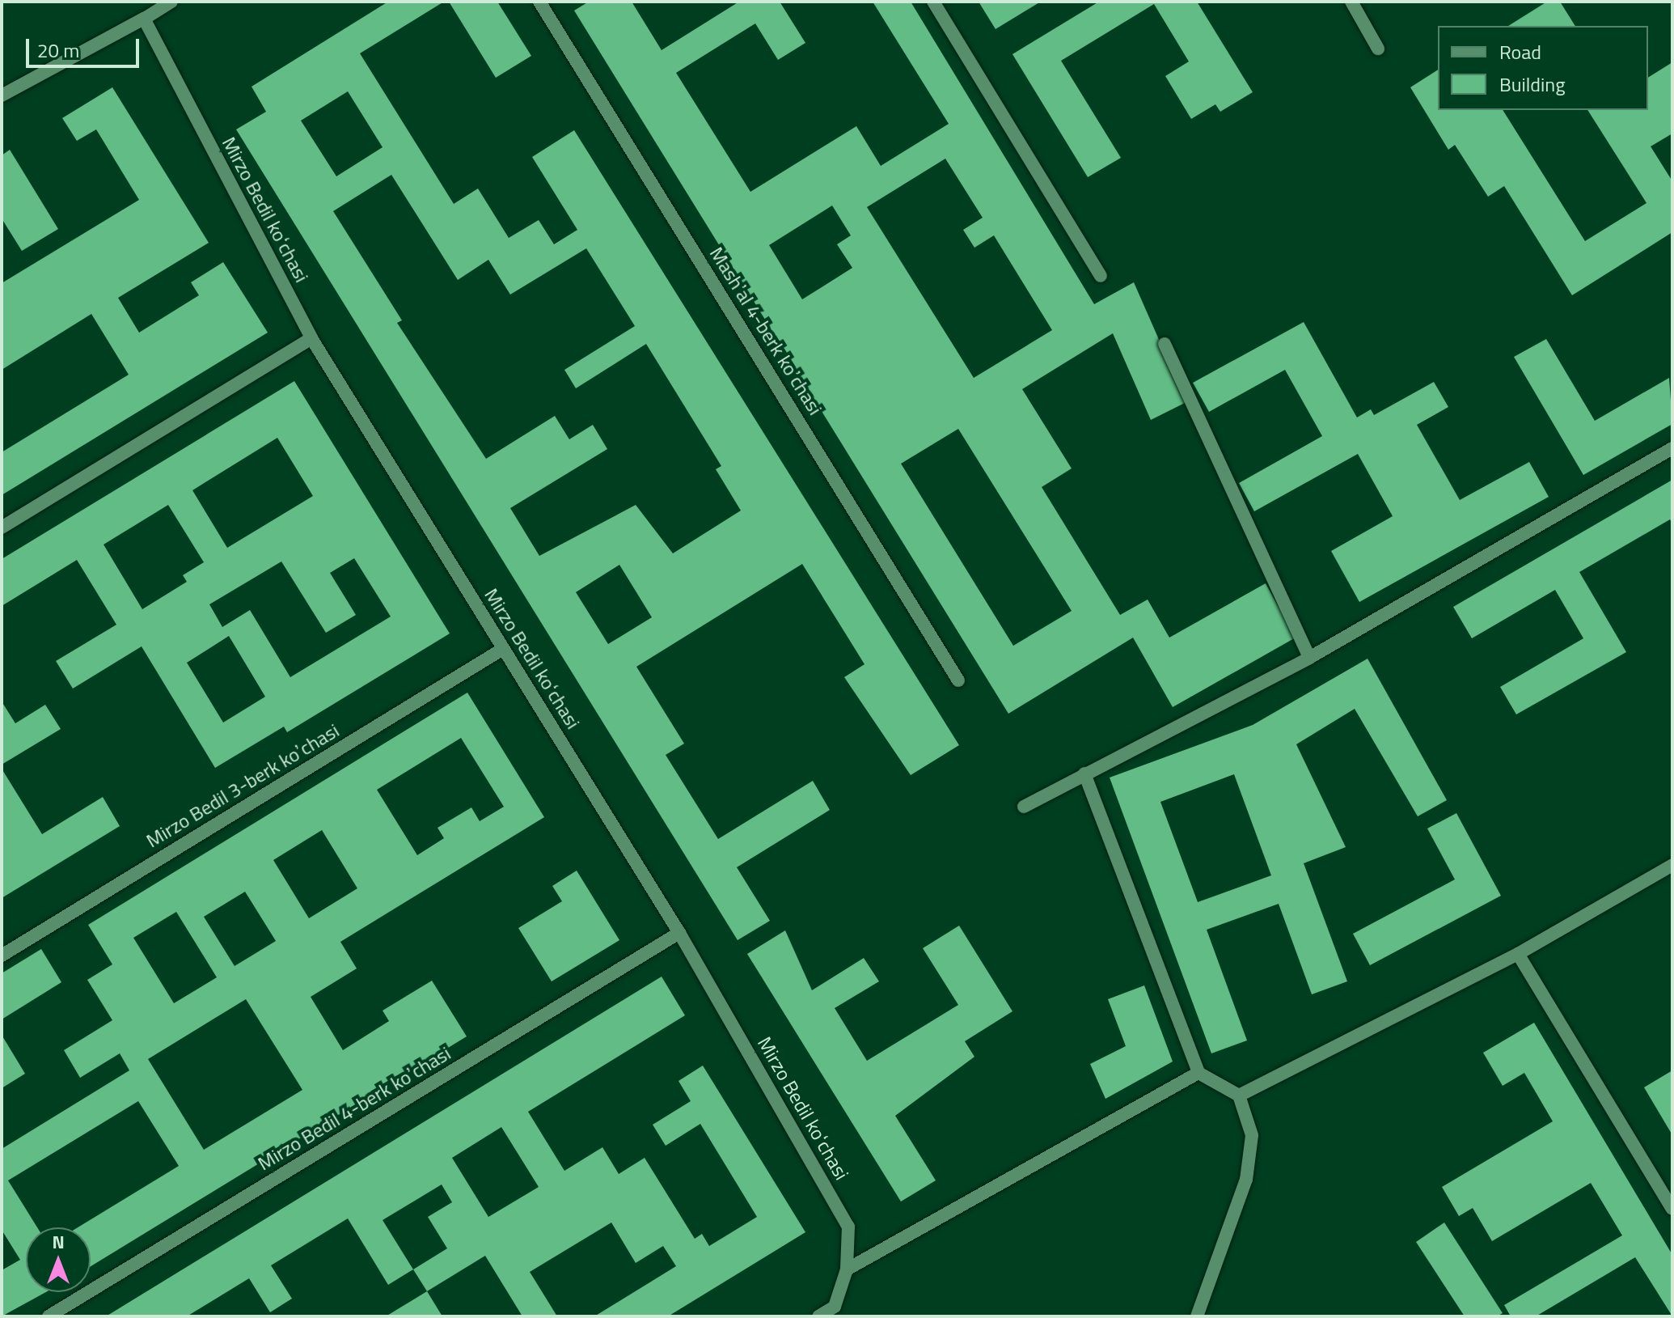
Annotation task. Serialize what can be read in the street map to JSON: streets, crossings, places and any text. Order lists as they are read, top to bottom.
{
  "streets": {
    "street": [
      "Mirzo Bedil koʻchasi",
      "Mashʼal 4-berk koʼchasi",
      "Mirzo Bedil 3-berk koʼchasi",
      "Mirzo Bedil 4-berk koʼchasi"
    ]
  },
  "crossings": [
    ["Mirzo Bedil koʻchasi", "Mirzo Bedil 3-berk koʼchasi"],
    ["Mirzo Bedil koʻchasi", "Mirzo Bedil 4-berk koʼchasi"]
  ],
  "legend": ["Road", "Building"],
  "scale_bar": "20 m",
  "north": "top"
}
